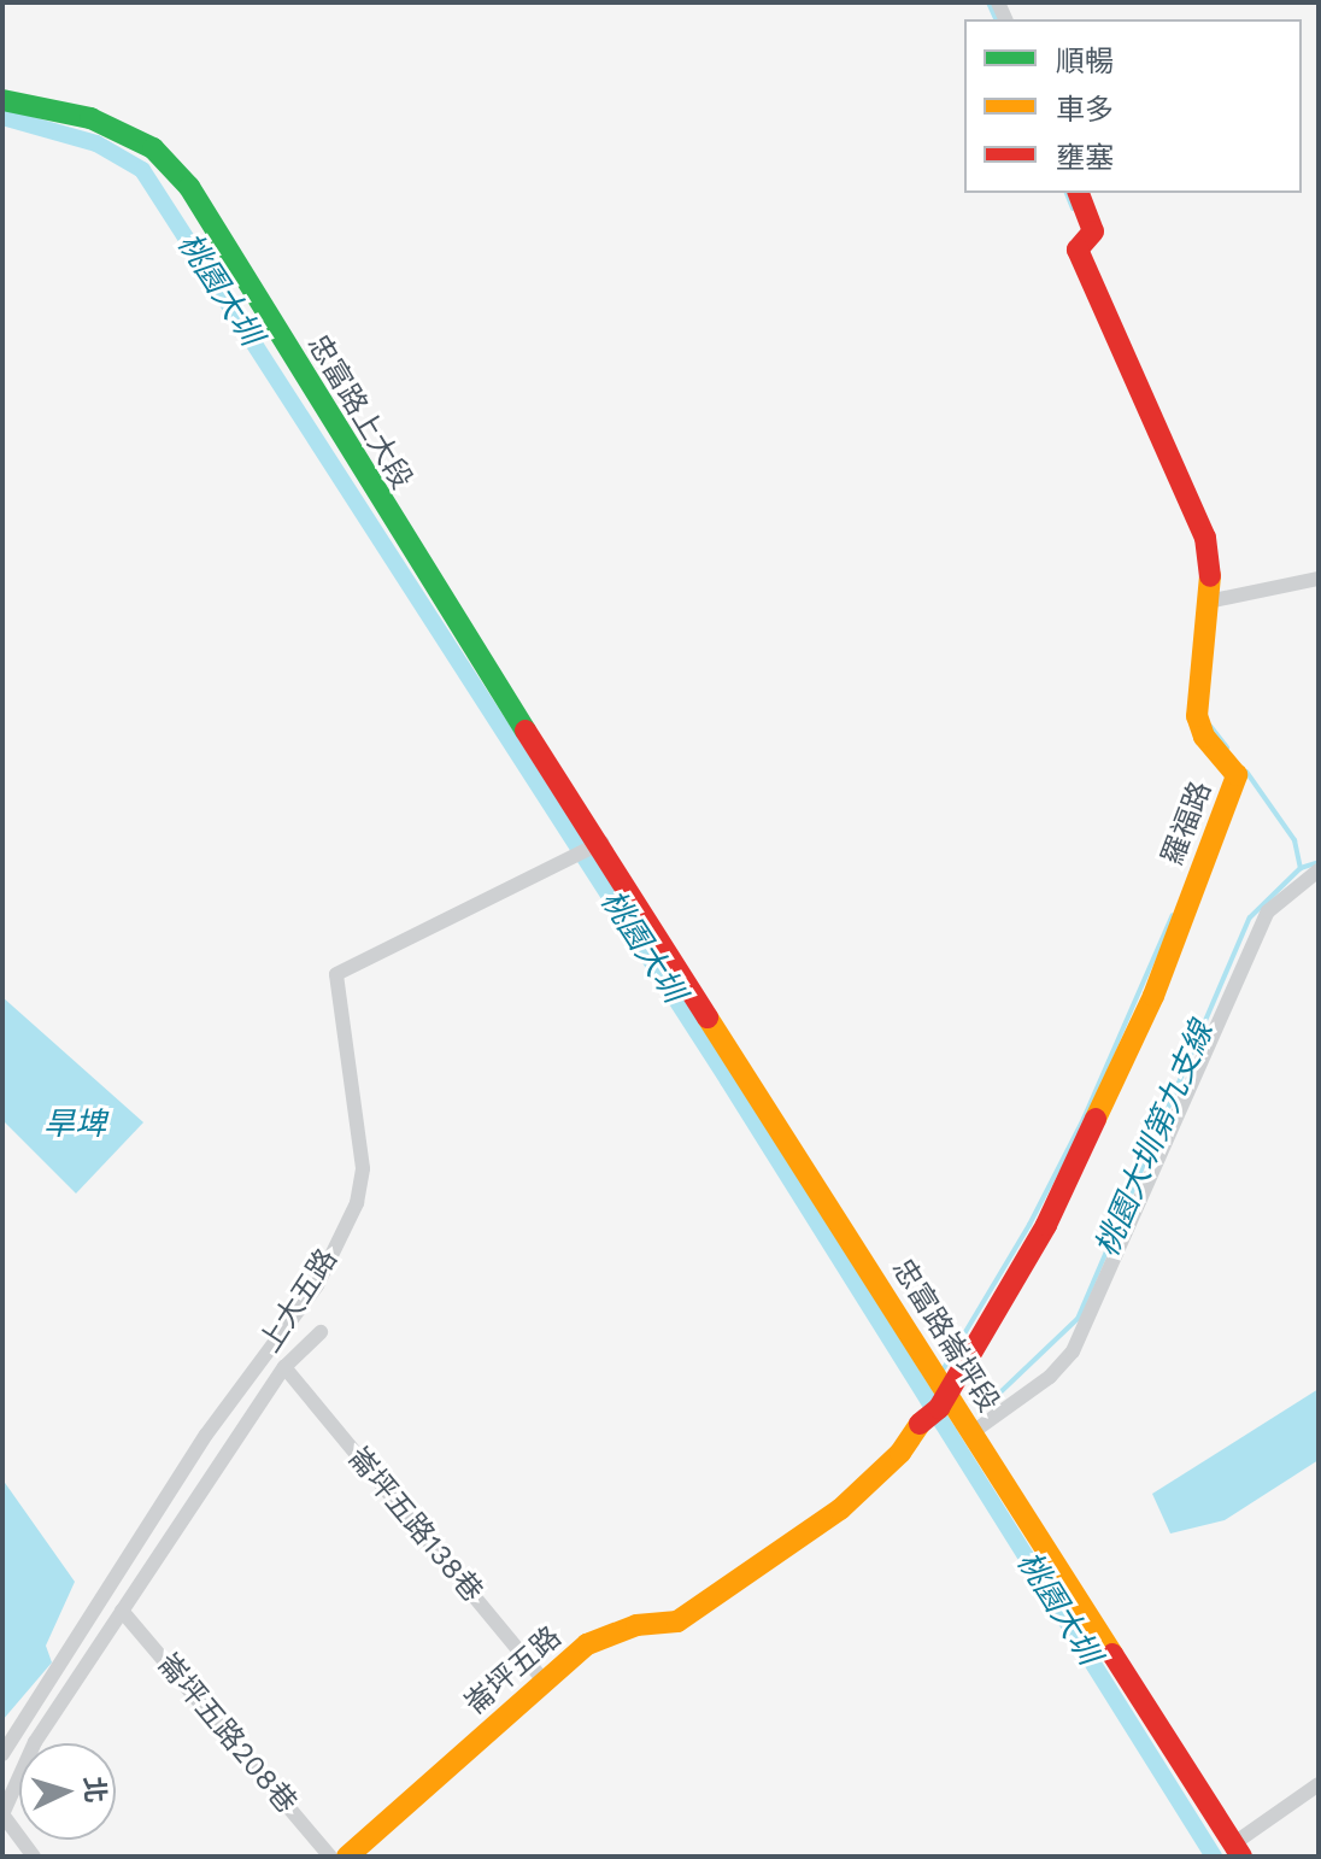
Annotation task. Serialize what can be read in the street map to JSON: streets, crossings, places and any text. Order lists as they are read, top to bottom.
{
  "streets": {
    "street": [
      "忠富路上大段",
      "羅福路",
      "上大五路",
      "忠富路崙坪段",
      "崙坪五路138巷",
      "崙坪五路",
      "崙坪五路208巷"
    ]
  },
  "crossings": [
    ["忠富路上大段", "上大五路"],
    ["忠富路上大段", "忠富路崙坪段"],
    ["羅福路", "忠富路崙坪段"],
    ["羅福路", "崙坪五路"],
    ["上大五路", "忠富路崙坪段"],
    ["忠富路崙坪段", "崙坪五路"],
    ["崙坪五路138巷", "崙坪五路"]
  ],
  "water": ["桃園大圳", "旱埤", "桃園大圳第九支線"],
  "legend": ["順暢", "車多", "壅塞"],
  "north": "right"
}
